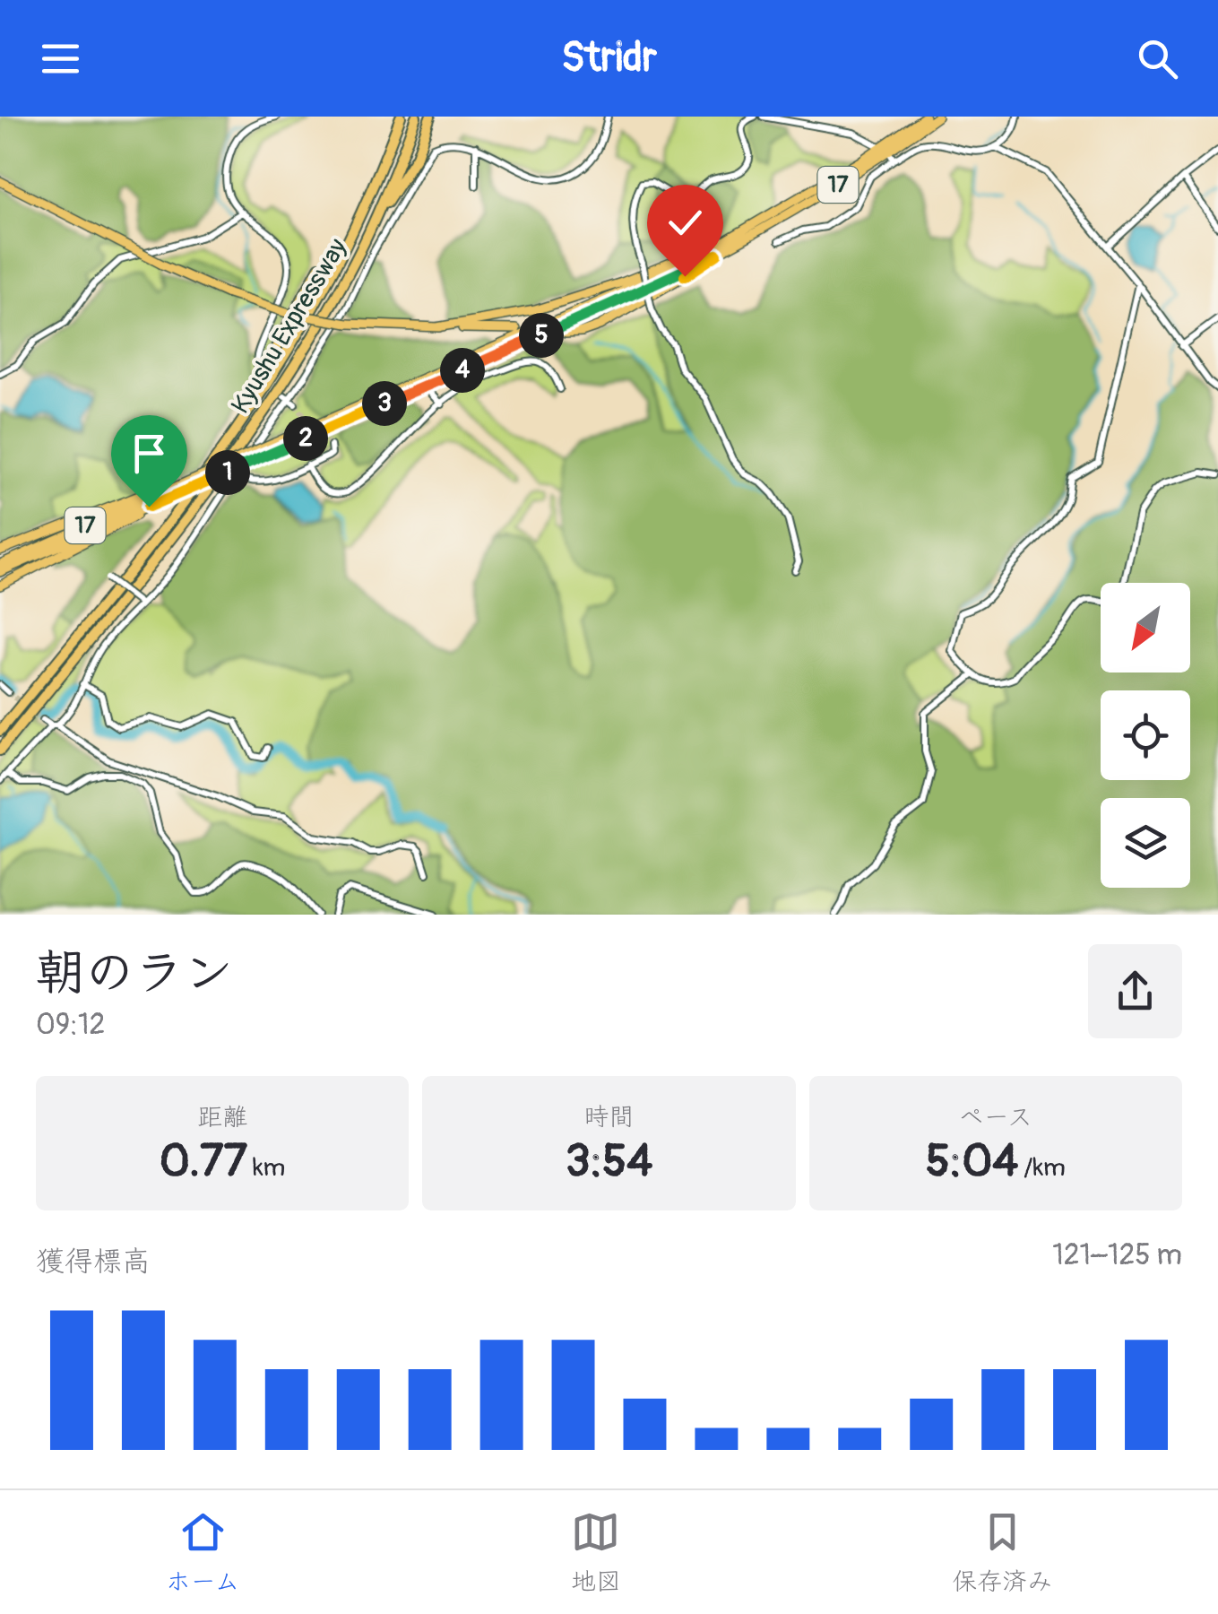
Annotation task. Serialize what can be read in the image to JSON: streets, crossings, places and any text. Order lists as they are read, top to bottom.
{
  "streets": {
    "highway": ["Kyushu Expressway"],
    "main road": ["17"]
  },
  "north": "bottom left",
  "page": {
    "header": "Stridr",
    "pins": [
      "5",
      "4",
      "3",
      "2",
      "1"
    ],
    "heading": ["朝のラン", "09:12"],
    "stats": [
      ["距離", "0.77 km"],
      ["時間", "3:54"],
      ["ペース", "5:04 /km"]
    ],
    "chart": ["獲得標高", "121–125 m"],
    "tabs": ["ホーム", "地図", "保存済み"]
  }
}
